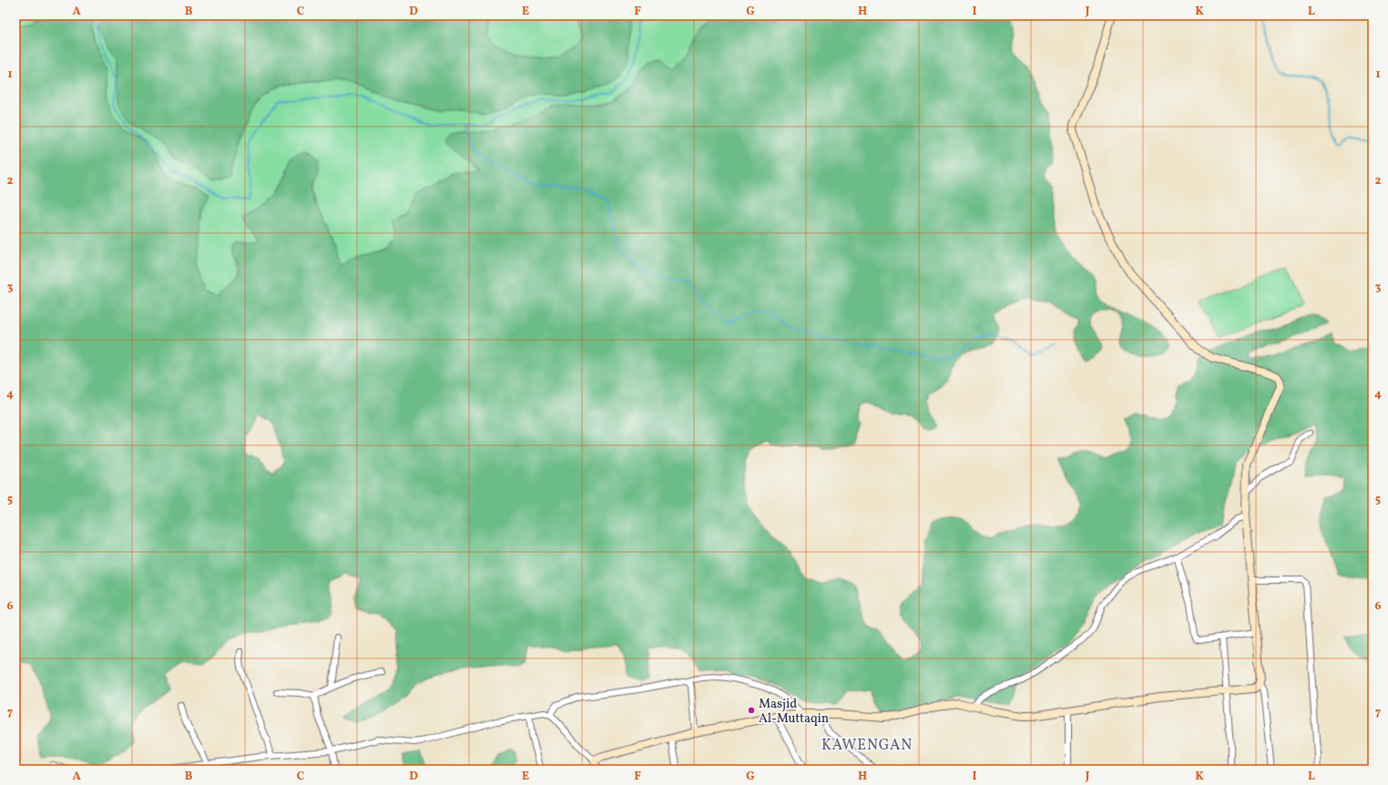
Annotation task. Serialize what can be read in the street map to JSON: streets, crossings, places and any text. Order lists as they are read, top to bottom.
{
  "districts": ["KAWENGAN"],
  "places": ["Masjid Al-Muttaqin"],
  "grid": {
    "columns": [
      "A",
      "B",
      "C",
      "D",
      "E",
      "F",
      "G",
      "H",
      "I",
      "J",
      "K",
      "L"
    ],
    "rows": [
      "1",
      "2",
      "3",
      "4",
      "5",
      "6",
      "7"
    ]
  }
}
